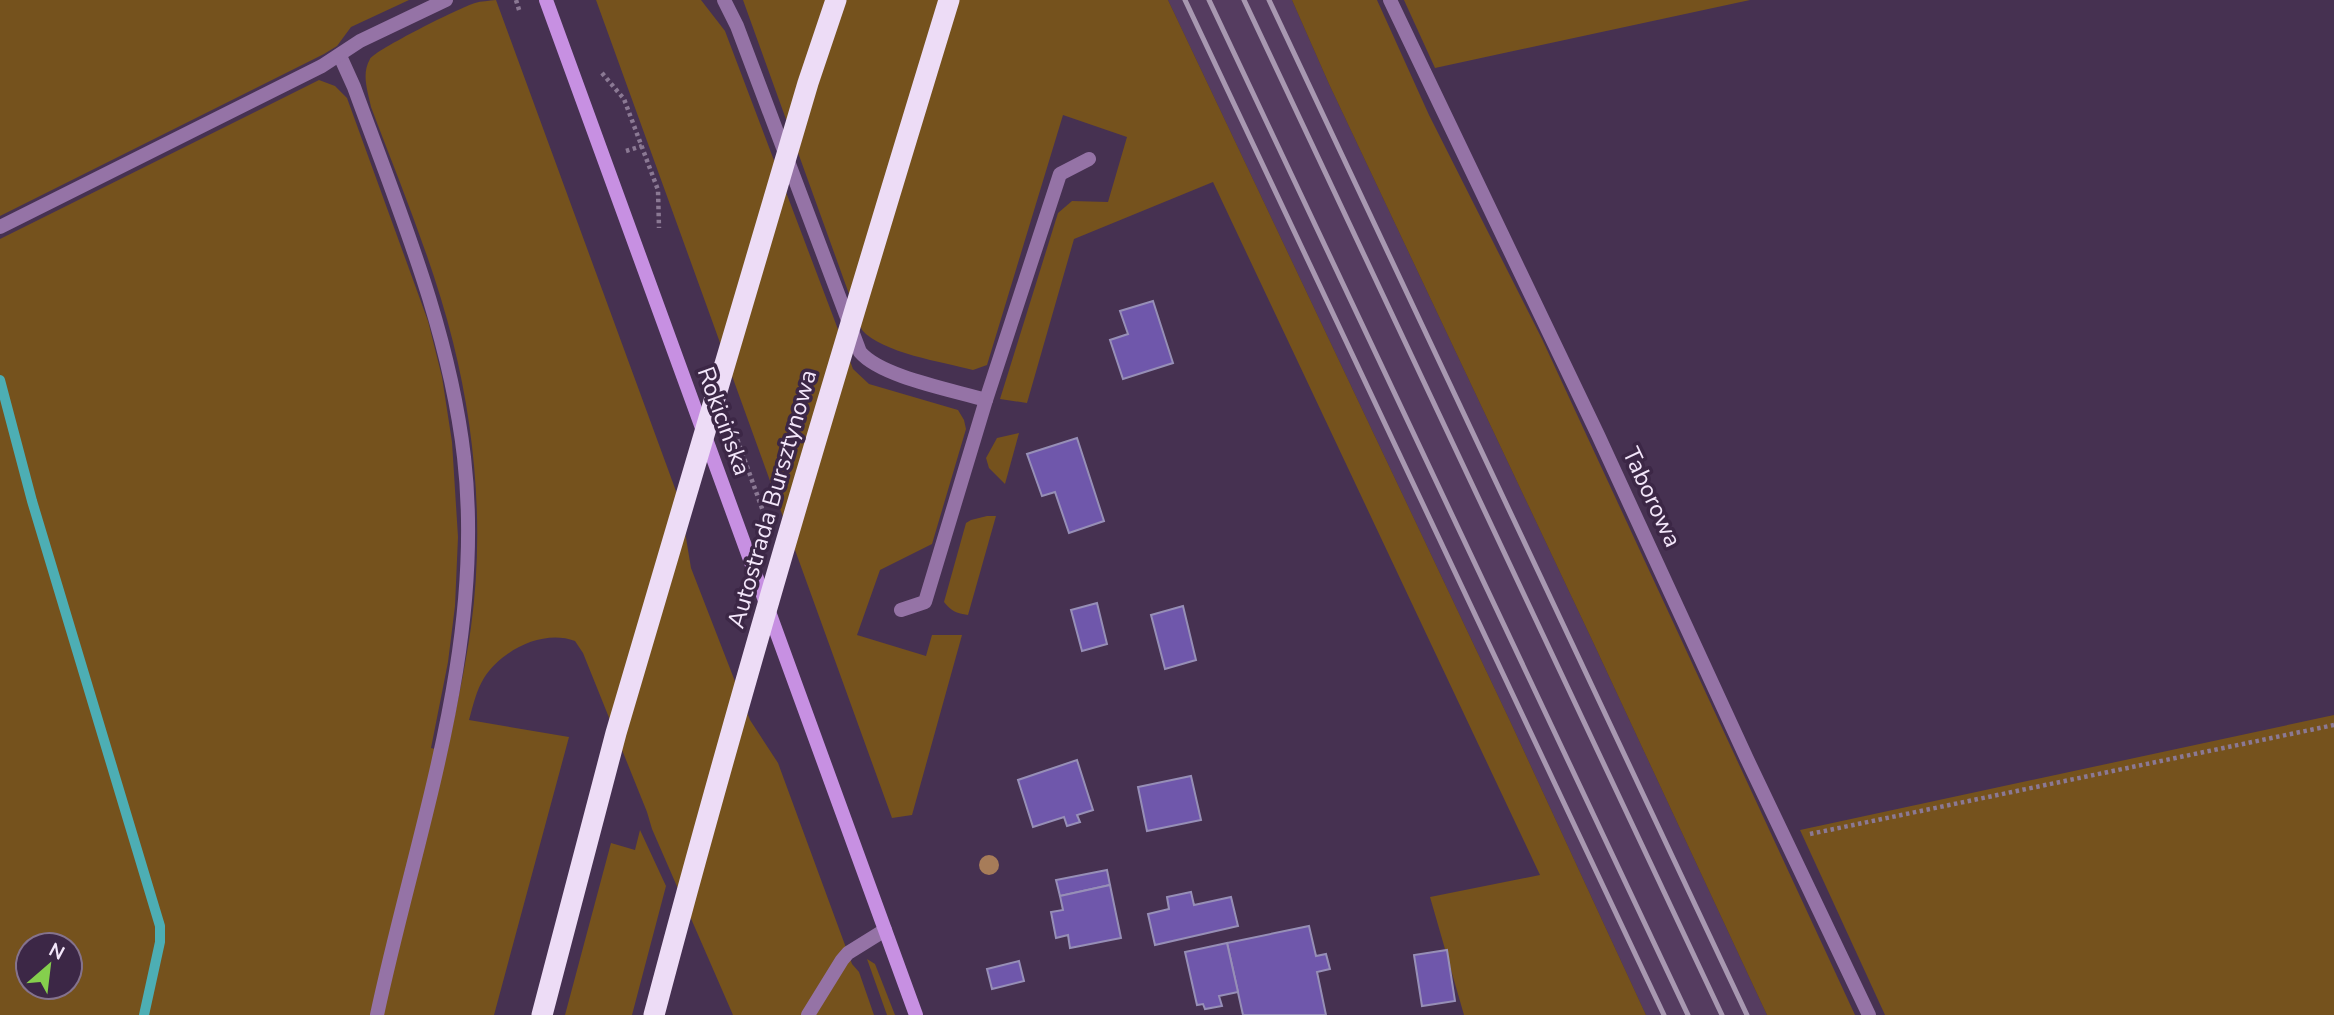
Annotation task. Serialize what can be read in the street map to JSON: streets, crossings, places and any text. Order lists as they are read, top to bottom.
{
  "streets": {
    "highway": ["Autostrada Bursztynowa"],
    "main road": ["Rokicińska"],
    "street": ["Taborowa"]
  },
  "north": "top right"
}
